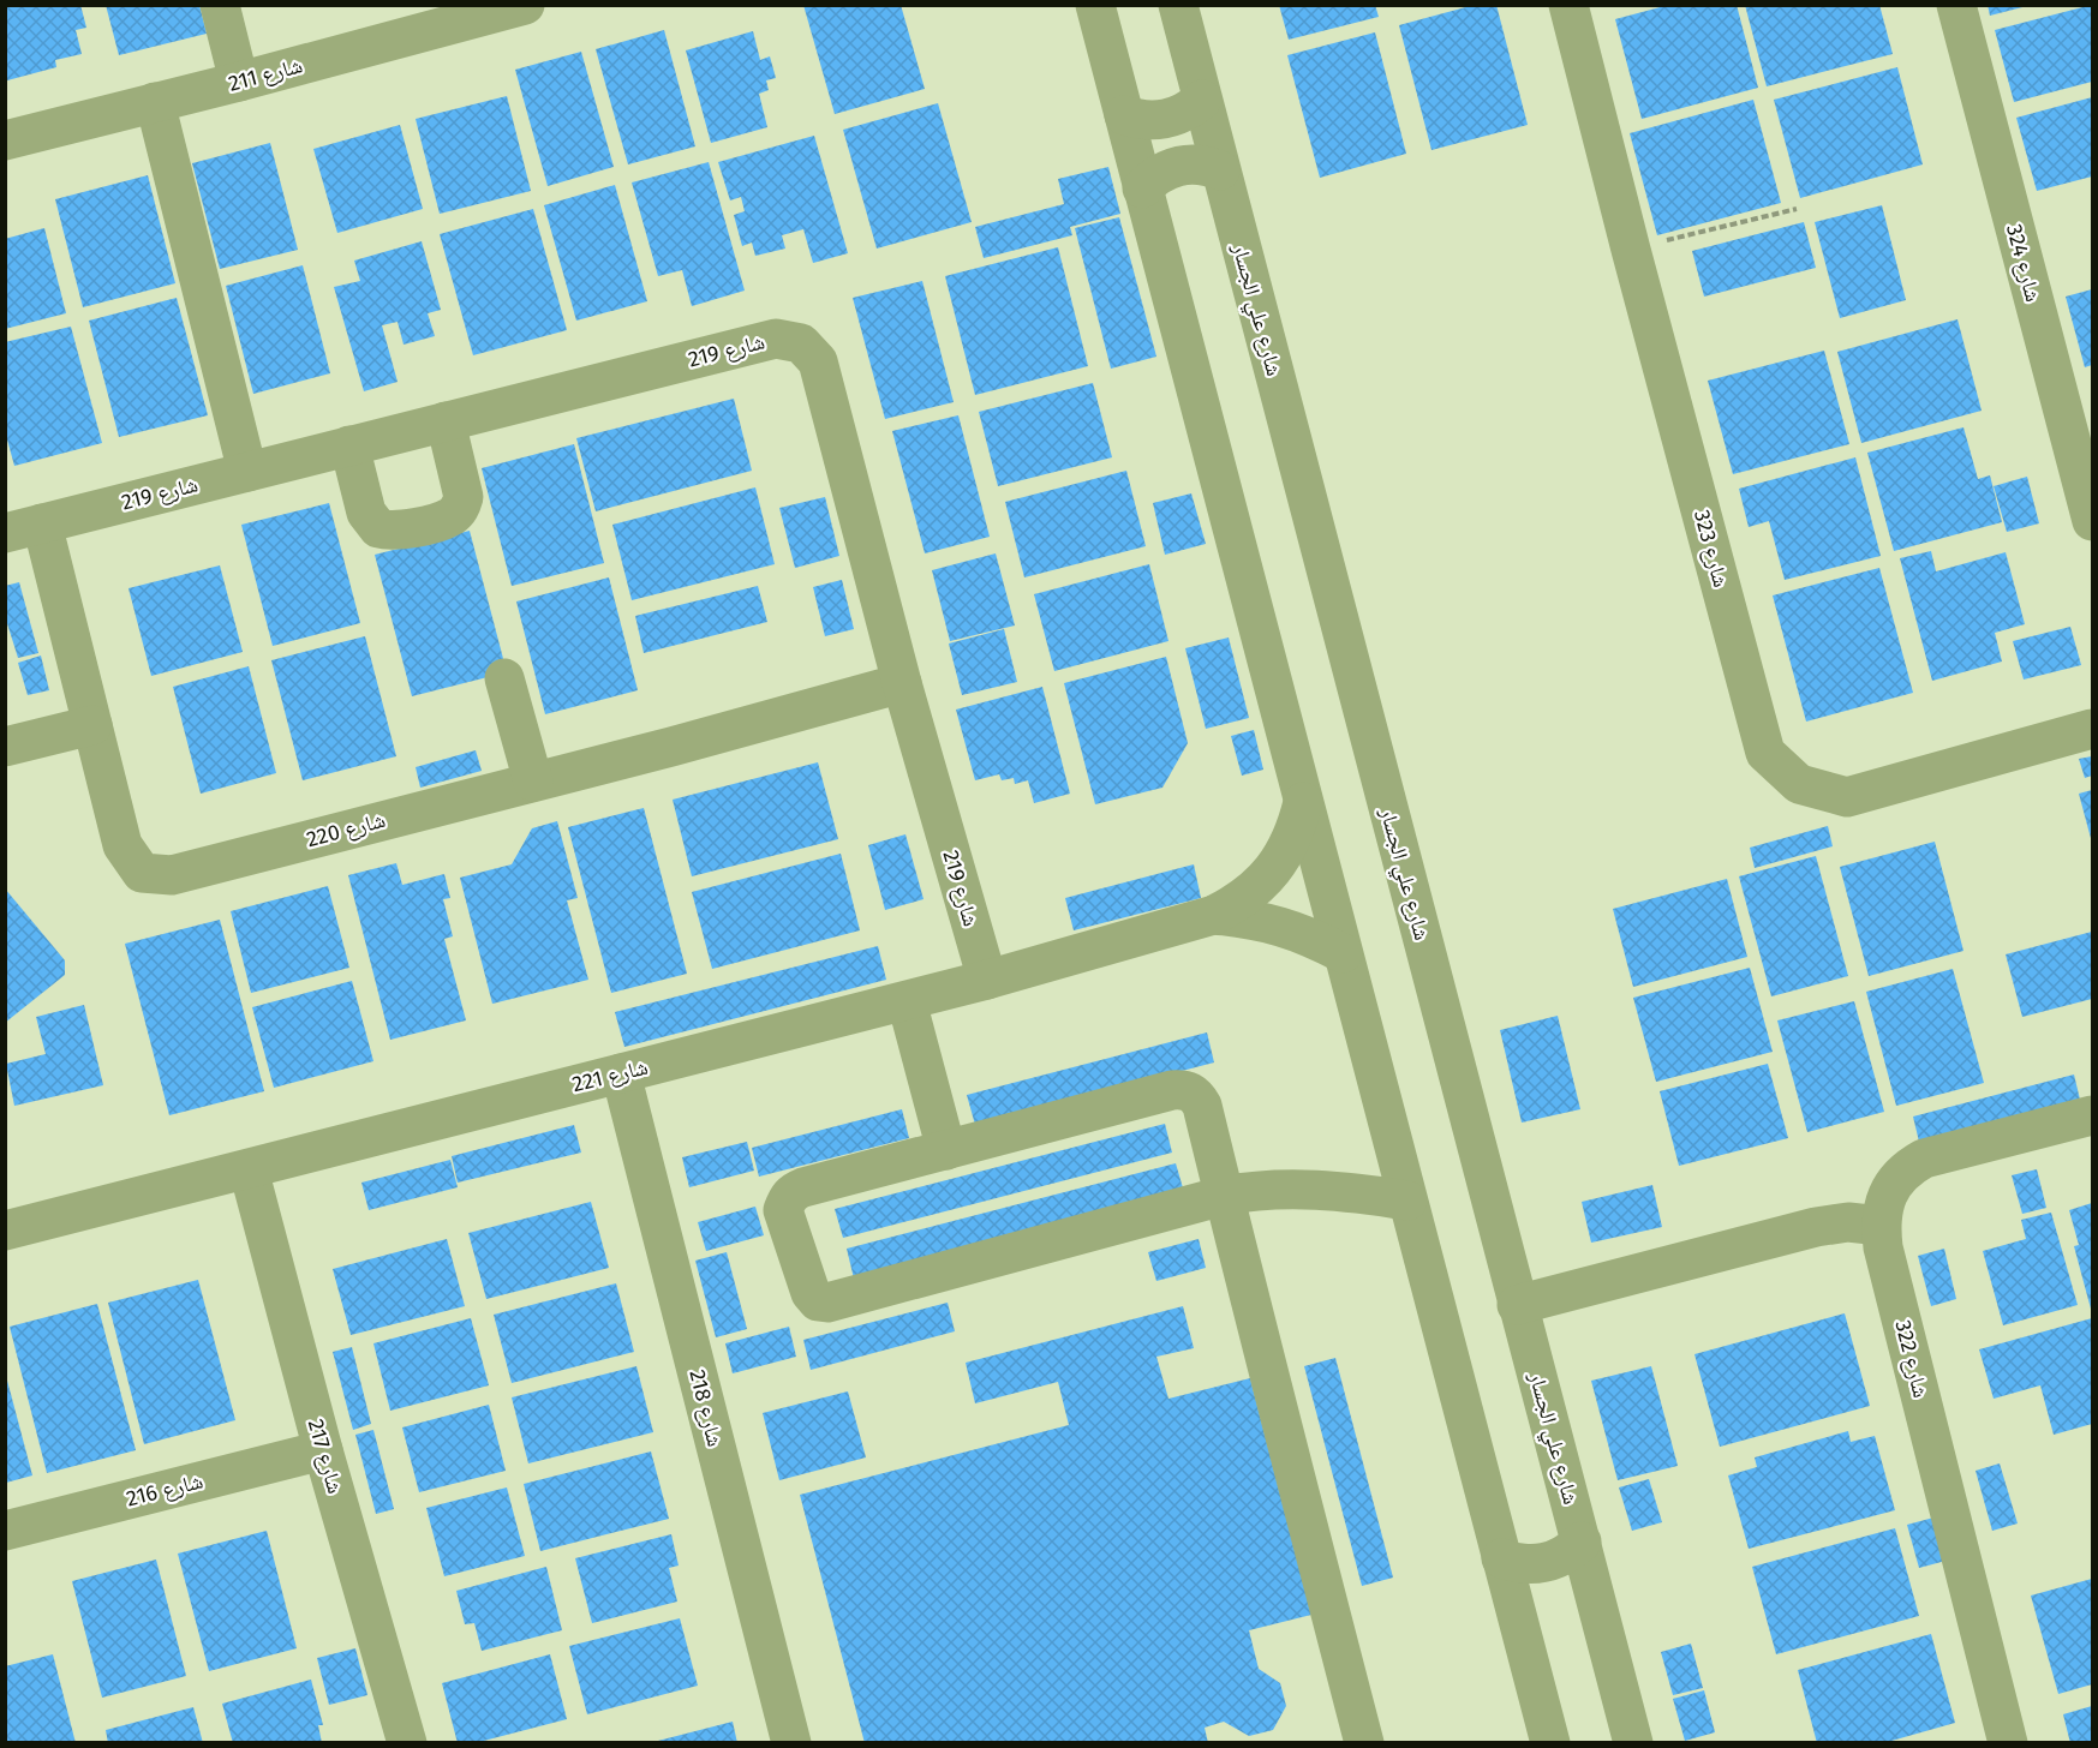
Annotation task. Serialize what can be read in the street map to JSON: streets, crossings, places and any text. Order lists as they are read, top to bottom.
{
  "streets": {
    "street": [
      "شارع 211",
      "شارع 324",
      "شارع علي الجسار",
      "شارع 219",
      "شارع 323",
      "شارع 220",
      "شارع 221",
      "شارع 322",
      "شارع 218",
      "شارع 217",
      "شارع 216"
    ]
  },
  "crossings": [
    ["شارع 219", "شارع 220"],
    ["شارع 219", "شارع 221"],
    ["شارع 221", "شارع 218"],
    ["شارع 221", "شارع 217"],
    ["شارع 217", "شارع 216"]
  ]
}
